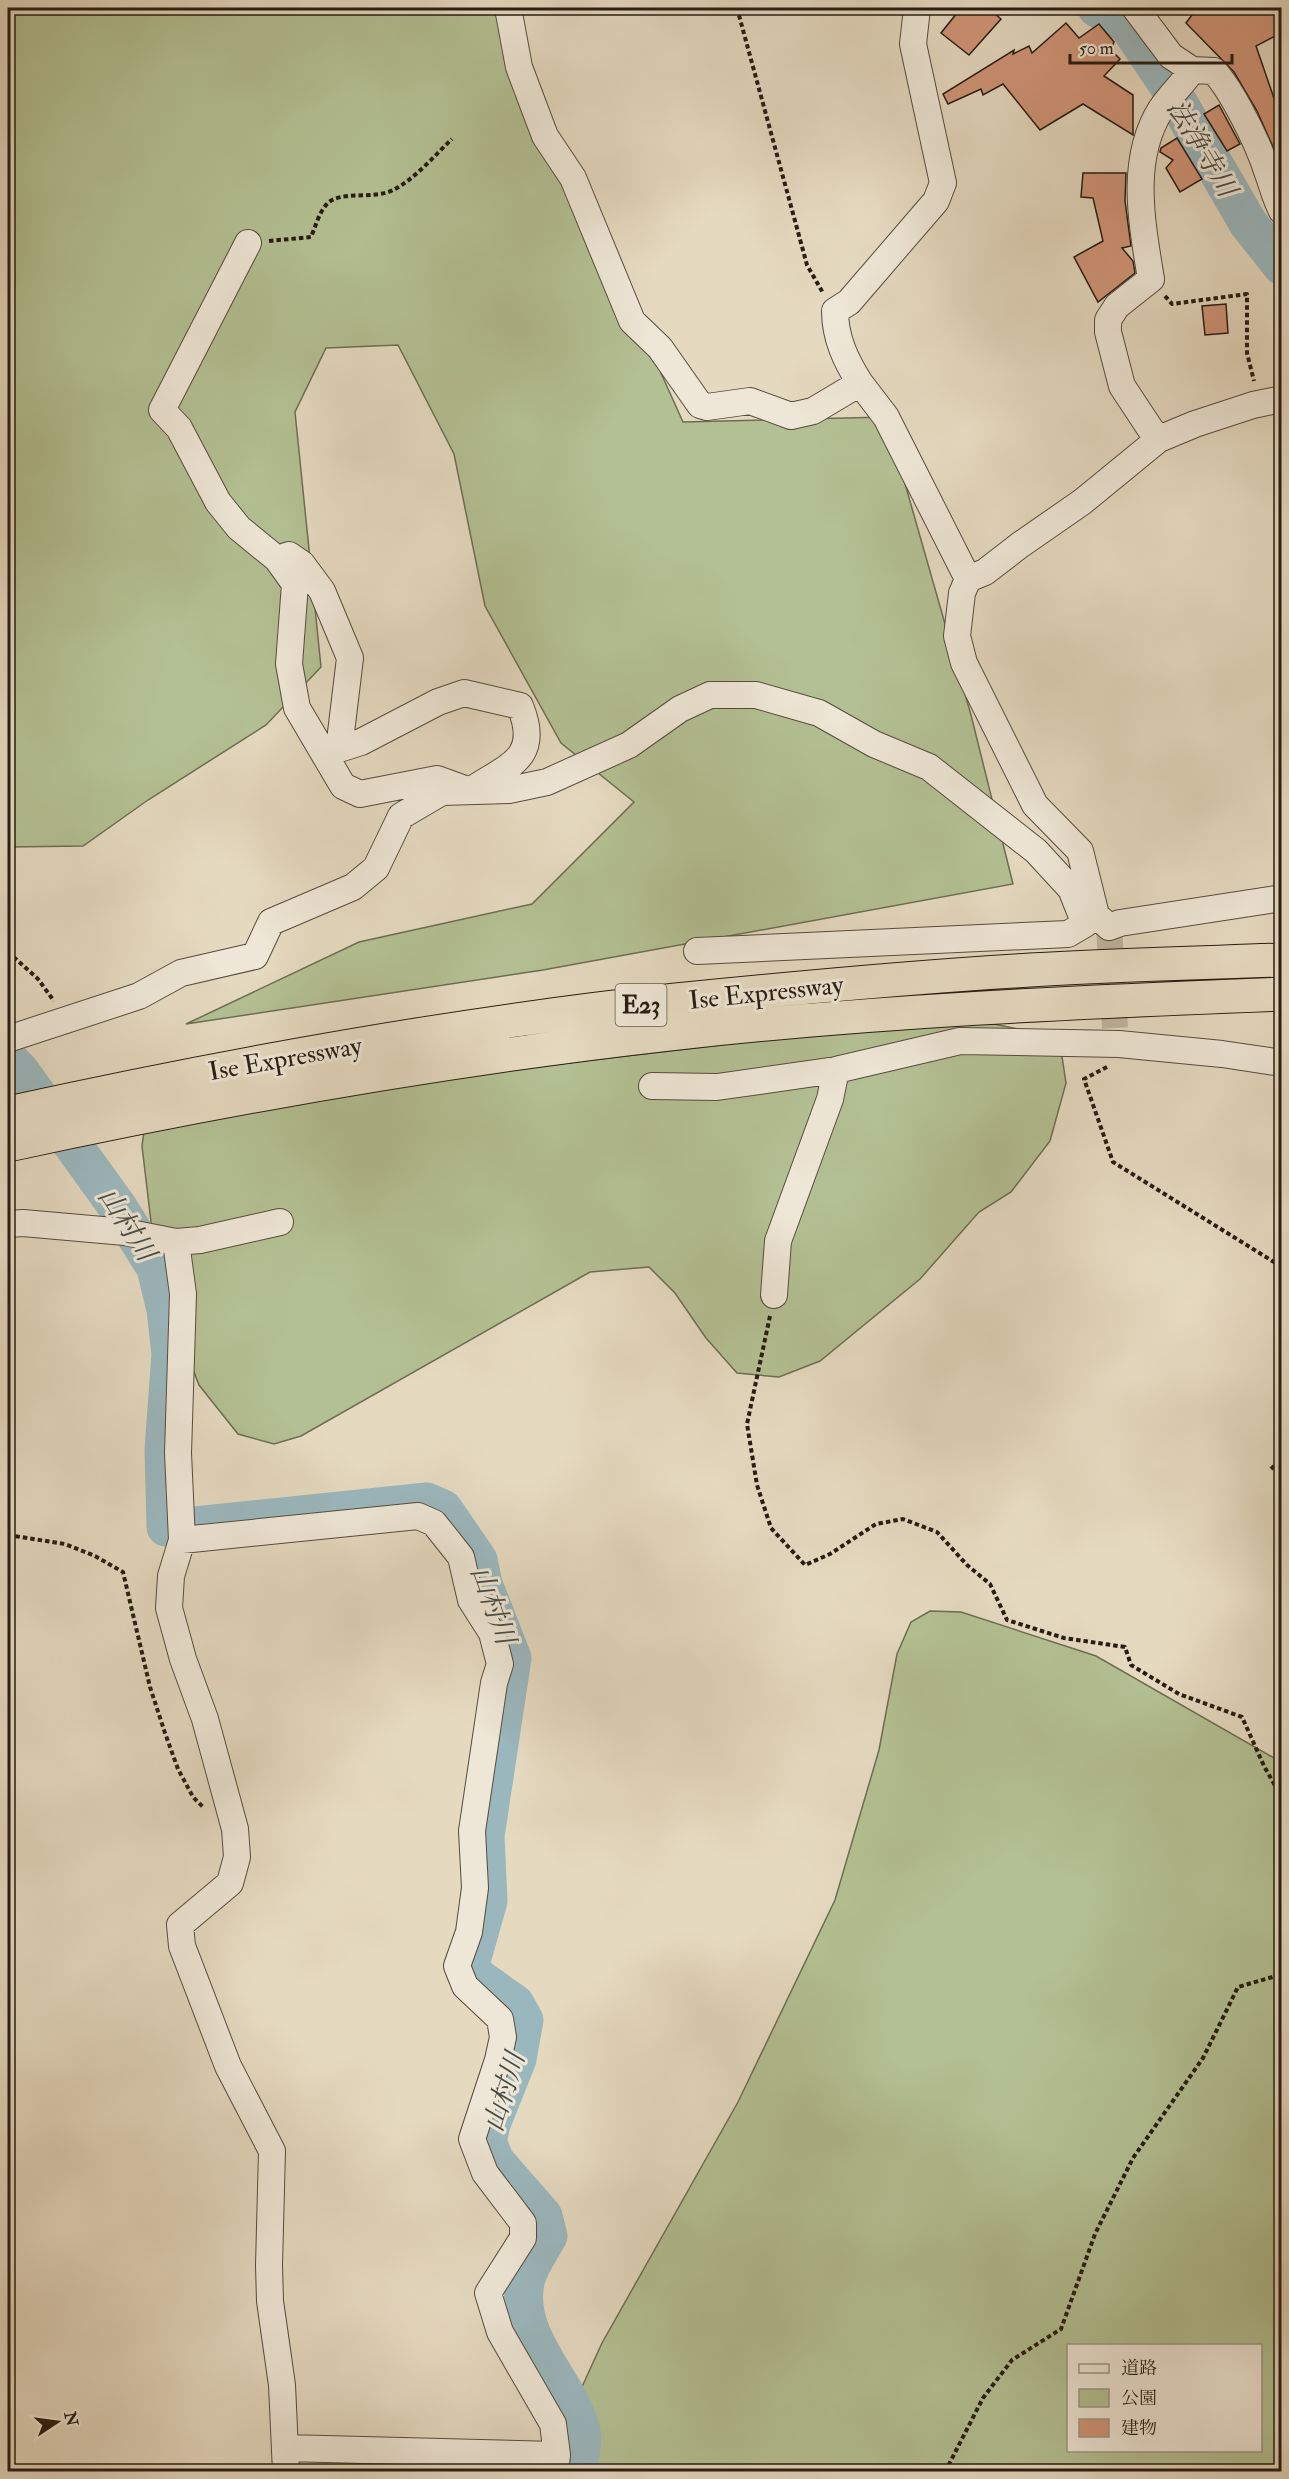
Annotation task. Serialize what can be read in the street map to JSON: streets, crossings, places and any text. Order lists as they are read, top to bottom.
{
  "streets": {
    "highway": ["Ise Expressway", "E23"]
  },
  "water": ["法浄寺川", "山村川"],
  "legend": ["道路", "公園", "建物"],
  "scale_bar": "50 m",
  "north": "right"
}
